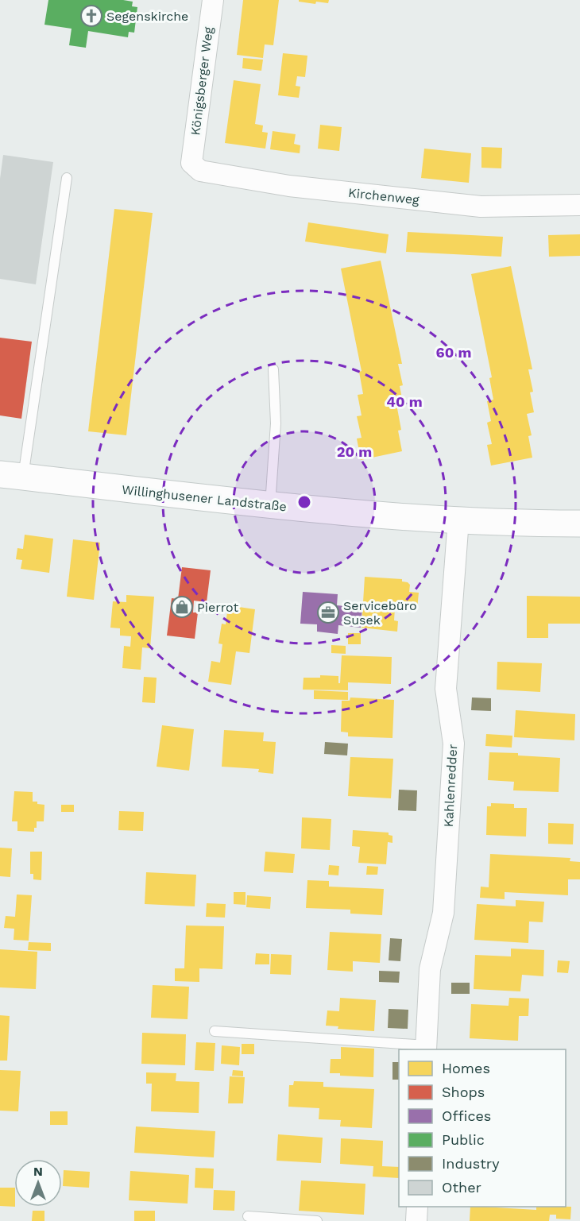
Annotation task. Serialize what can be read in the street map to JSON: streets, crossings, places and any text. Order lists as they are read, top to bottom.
{
  "streets": {
    "street": [
      "Königsberger Weg",
      "Kirchenweg",
      "Willinghusener Landstraße",
      "Kahlenredder"
    ]
  },
  "crossings": [
    ["Königsberger Weg", "Kirchenweg"],
    ["Willinghusener Landstraße", "Kahlenredder"]
  ],
  "places": {
    "church": ["Segenskirche"],
    "shop": ["Pierrot"],
    "office": ["Servicebüro Susek"]
  },
  "legend": [
    "Homes",
    "Shops",
    "Offices",
    "Public",
    "Industry",
    "Other"
  ],
  "north": "top",
  "rings": ["60 m", "40 m", "20 m"]
}
